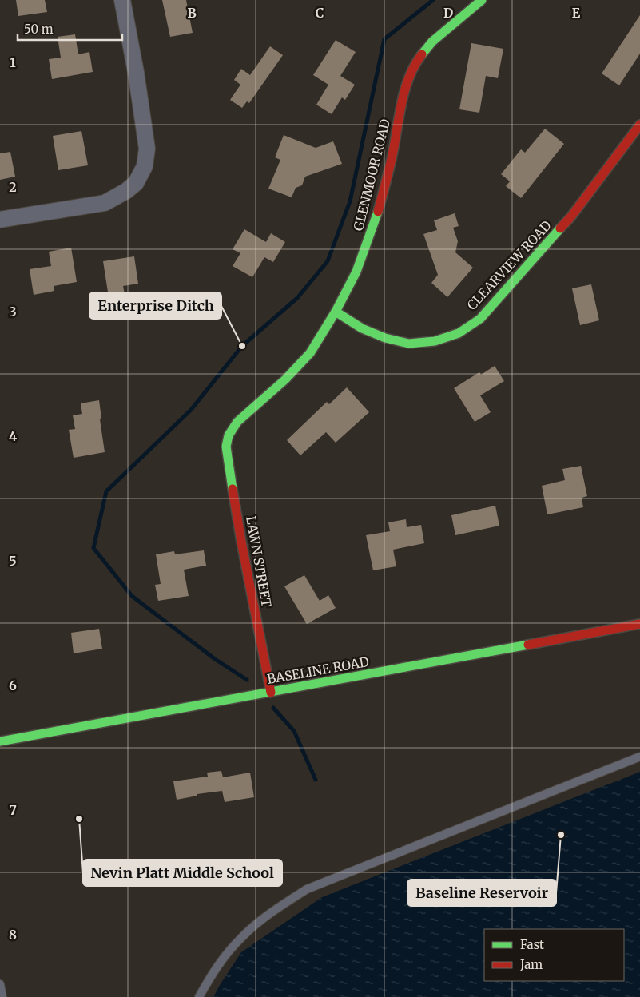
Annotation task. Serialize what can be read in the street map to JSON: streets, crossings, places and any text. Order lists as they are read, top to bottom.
{
  "streets": {
    "street": [
      "GLENMOOR ROAD",
      "CLEARVIEW ROAD",
      "LAWN STREET",
      "BASELINE ROAD"
    ]
  },
  "crossings": [
    ["GLENMOOR ROAD", "CLEARVIEW ROAD"],
    ["GLENMOOR ROAD", "LAWN STREET"],
    ["LAWN STREET", "BASELINE ROAD"]
  ],
  "places": ["Enterprise Ditch", "Nevin Platt Middle School", "Baseline Reservoir"],
  "legend": ["Fast", "Jam"],
  "scale_bar": "50 m",
  "grid": {
    "columns": [
      "B",
      "C",
      "D",
      "E"
    ],
    "rows": [
      "1",
      "2",
      "3",
      "4",
      "5",
      "6",
      "7",
      "8"
    ]
  }
}
